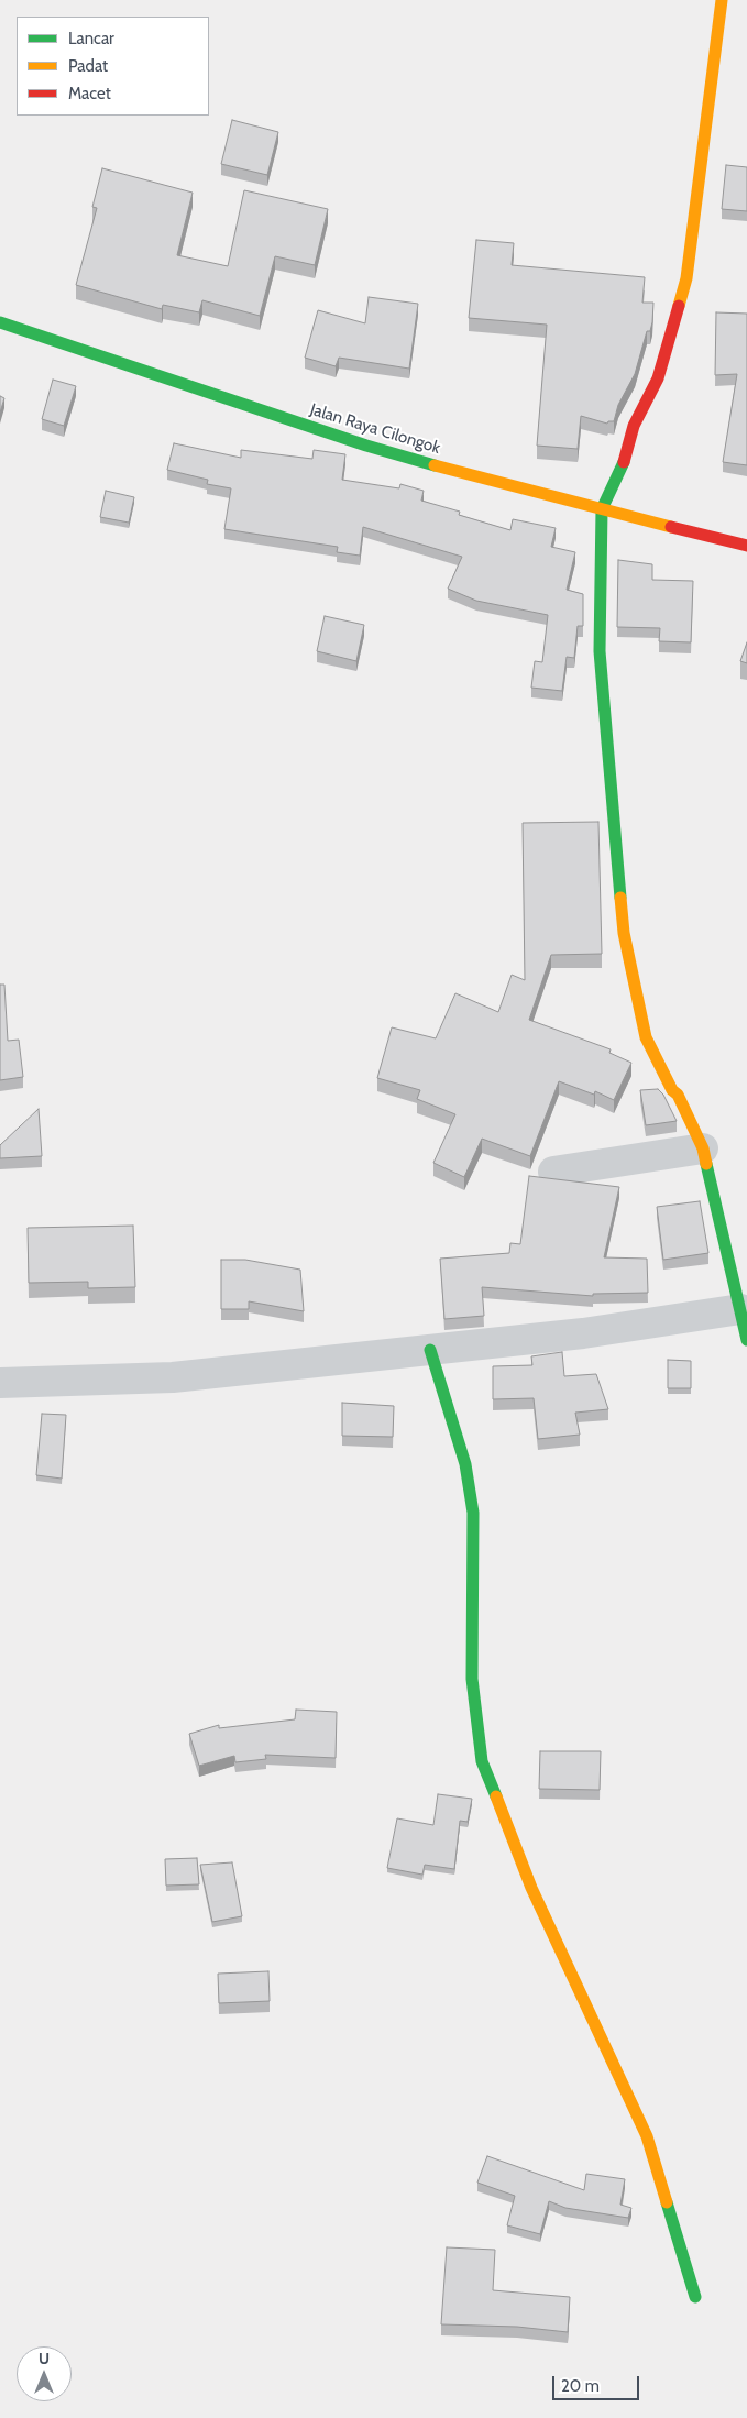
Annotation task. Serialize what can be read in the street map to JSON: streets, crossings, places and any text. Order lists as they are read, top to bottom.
{
  "streets": {
    "main road": ["Jalan Raya Cilongok"]
  },
  "legend": ["Lancar", "Padat", "Macet"],
  "scale_bar": "20 m",
  "north": "top"
}
